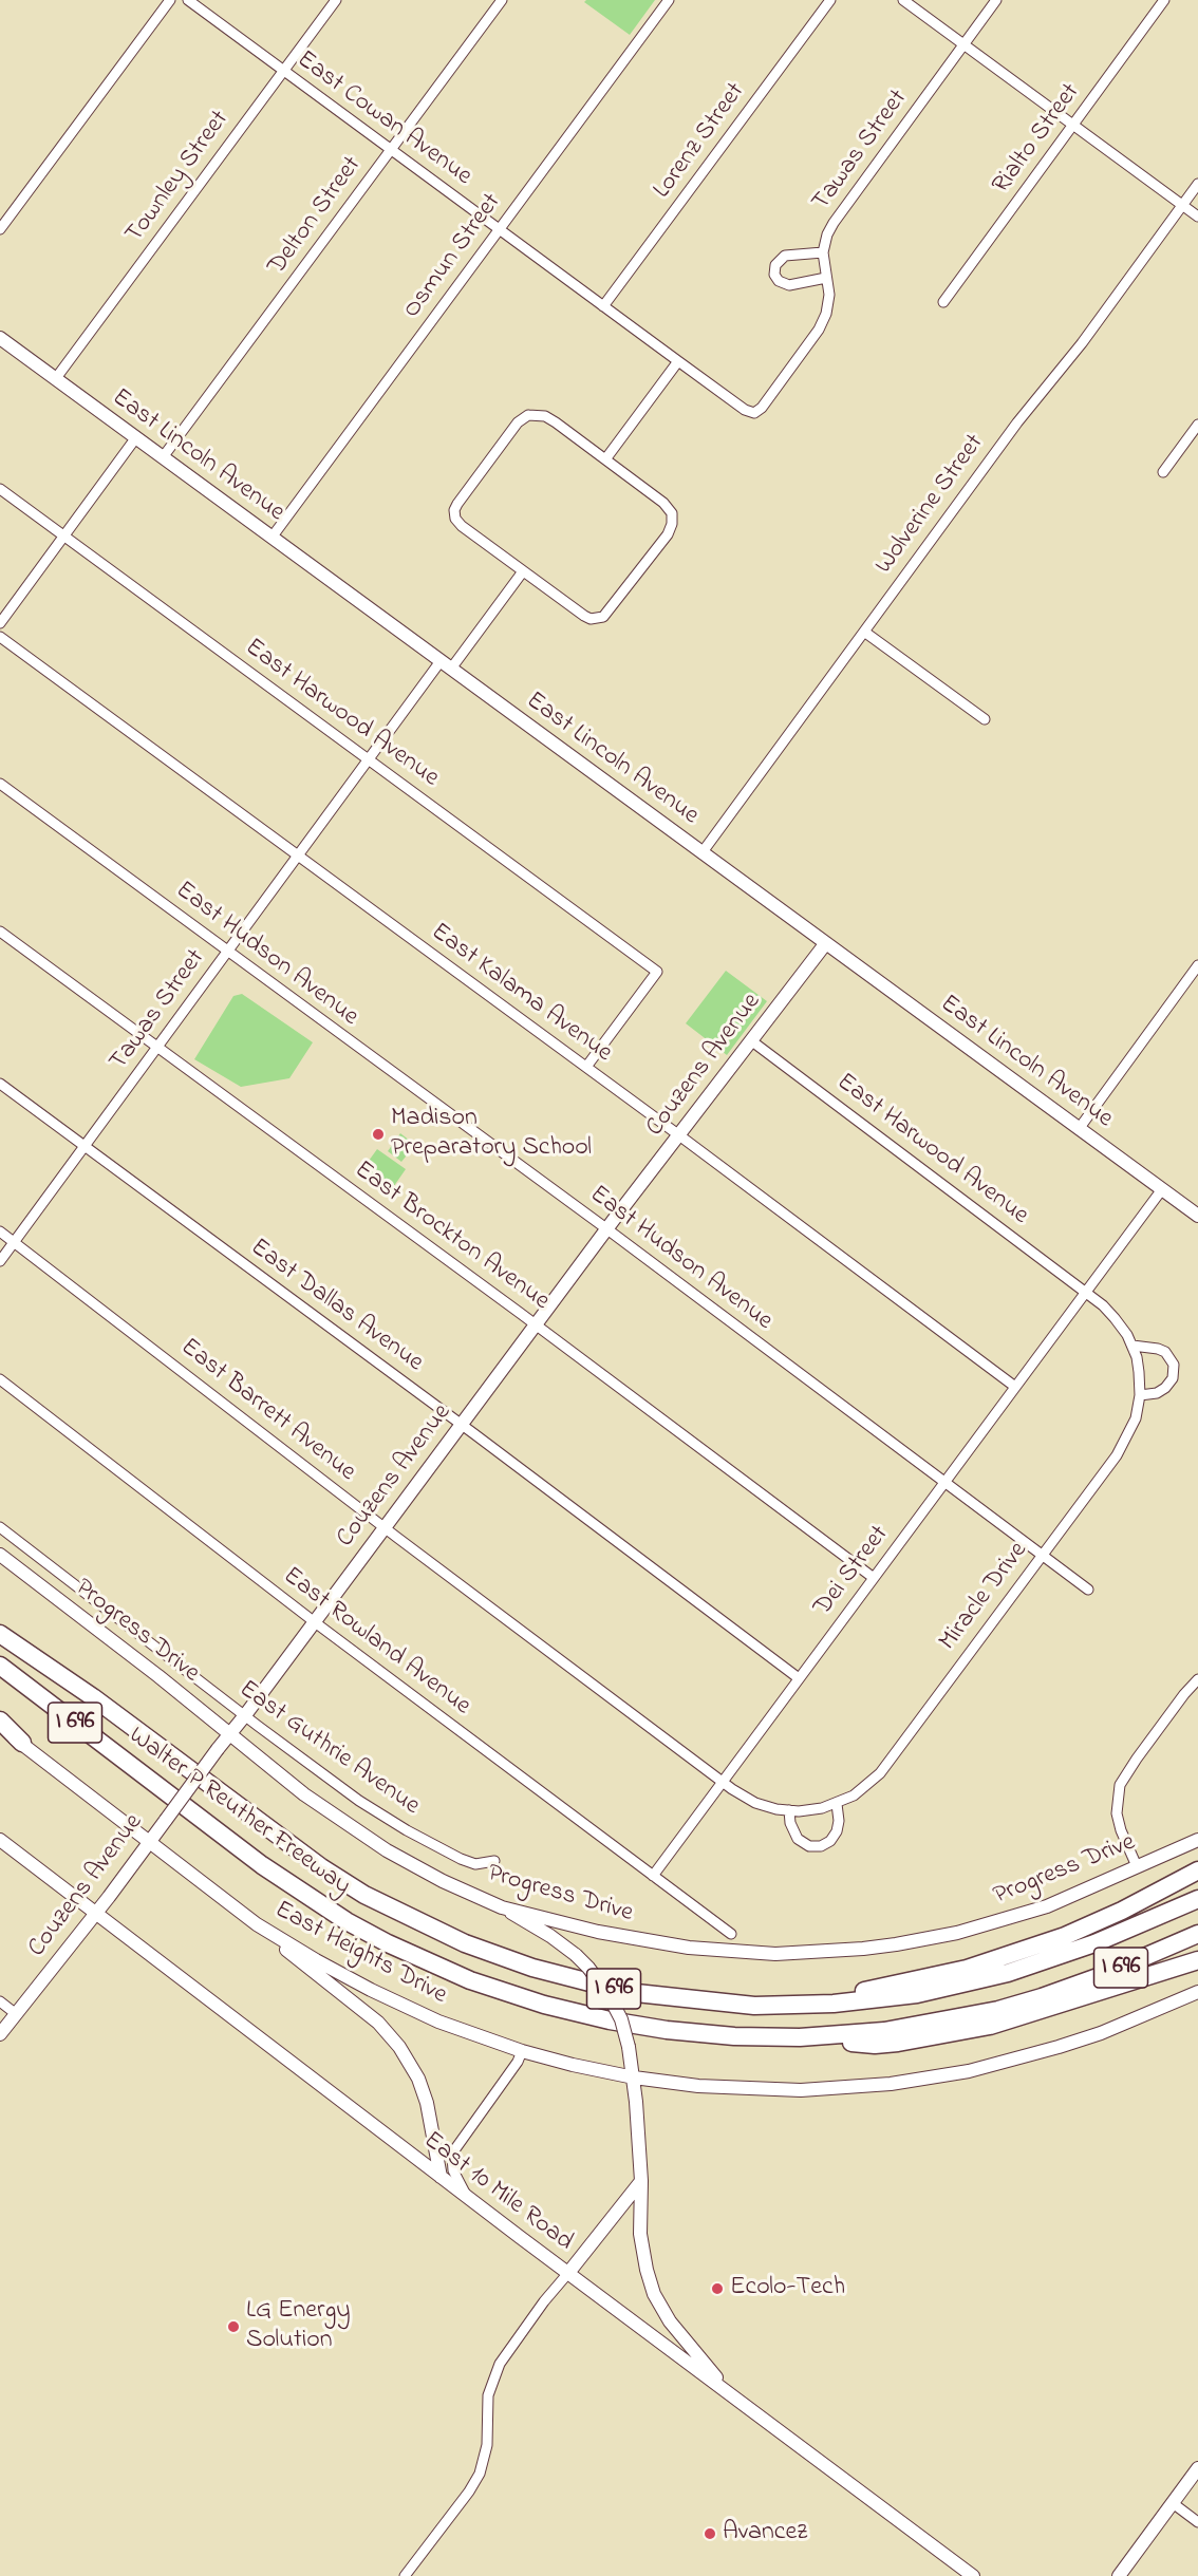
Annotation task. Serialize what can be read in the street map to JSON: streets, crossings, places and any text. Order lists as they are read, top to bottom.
{
  "streets": {
    "highway": ["I 696", "Walter P Reuther Freeway"],
    "main road": [
      "East Lincoln Avenue",
      "Couzens Avenue",
      "Progress Drive",
      "East Heights Drive",
      "East 10 Mile Road"
    ],
    "street": [
      "East Cowan Avenue",
      "Rialto Street",
      "Lorenz Street",
      "Tawas Street",
      "Townley Street",
      "Delton Street",
      "Osmun Street",
      "Wolverine Street",
      "East Harwood Avenue",
      "East Hudson Avenue",
      "East Kalama Avenue",
      "East Brockton Avenue",
      "East Dallas Avenue",
      "East Barrett Avenue",
      "Dei Street",
      "Miracle Drive",
      "East Rowland Avenue",
      "East Guthrie Avenue"
    ]
  },
  "crossings": [
    ["East Cowan Avenue", "Lorenz Street"],
    ["East Cowan Avenue", "Tawas Street"],
    ["East Cowan Avenue", "Townley Street"],
    ["East Cowan Avenue", "Delton Street"],
    ["East Cowan Avenue", "Osmun Street"],
    ["Tawas Street", "East Lincoln Avenue"],
    ["Tawas Street", "East Harwood Avenue"],
    ["Tawas Street", "East Hudson Avenue"],
    ["Tawas Street", "East Kalama Avenue"],
    ["Tawas Street", "East Brockton Avenue"],
    ["Tawas Street", "East Dallas Avenue"],
    ["Tawas Street", "East Barrett Avenue"],
    ["Townley Street", "East Lincoln Avenue"],
    ["Delton Street", "East Lincoln Avenue"],
    ["Osmun Street", "East Lincoln Avenue"],
    ["East Lincoln Avenue", "Wolverine Street"],
    ["East Lincoln Avenue", "Couzens Avenue"],
    ["East Lincoln Avenue", "Dei Street"],
    ["East Harwood Avenue", "East Kalama Avenue"],
    ["East Harwood Avenue", "Couzens Avenue"],
    ["East Harwood Avenue", "Dei Street"],
    ["East Harwood Avenue", "Miracle Drive"],
    ["East Hudson Avenue", "Couzens Avenue"],
    ["East Hudson Avenue", "Dei Street"],
    ["East Hudson Avenue", "Miracle Drive"],
    ["East Kalama Avenue", "Couzens Avenue"],
    ["East Kalama Avenue", "Dei Street"],
    ["Couzens Avenue", "East Brockton Avenue"],
    ["Couzens Avenue", "East Dallas Avenue"],
    ["Couzens Avenue", "East Barrett Avenue"],
    ["Couzens Avenue", "Progress Drive"],
    ["Couzens Avenue", "East Rowland Avenue"],
    ["Couzens Avenue", "East Guthrie Avenue"],
    ["Couzens Avenue", "East Heights Drive"],
    ["Couzens Avenue", "East 10 Mile Road"],
    ["East Brockton Avenue", "Dei Street"],
    ["East Dallas Avenue", "Dei Street"],
    ["East Barrett Avenue", "Dei Street"],
    ["East Barrett Avenue", "Miracle Drive"],
    ["Dei Street", "Miracle Drive"],
    ["Dei Street", "East Rowland Avenue"],
    ["East Heights Drive", "East 10 Mile Road"]
  ],
  "places": [
    "Madison Preparatory School",
    "Ecolo-Tech",
    "LG Energy Solution",
    "Avancez"
  ]
}
